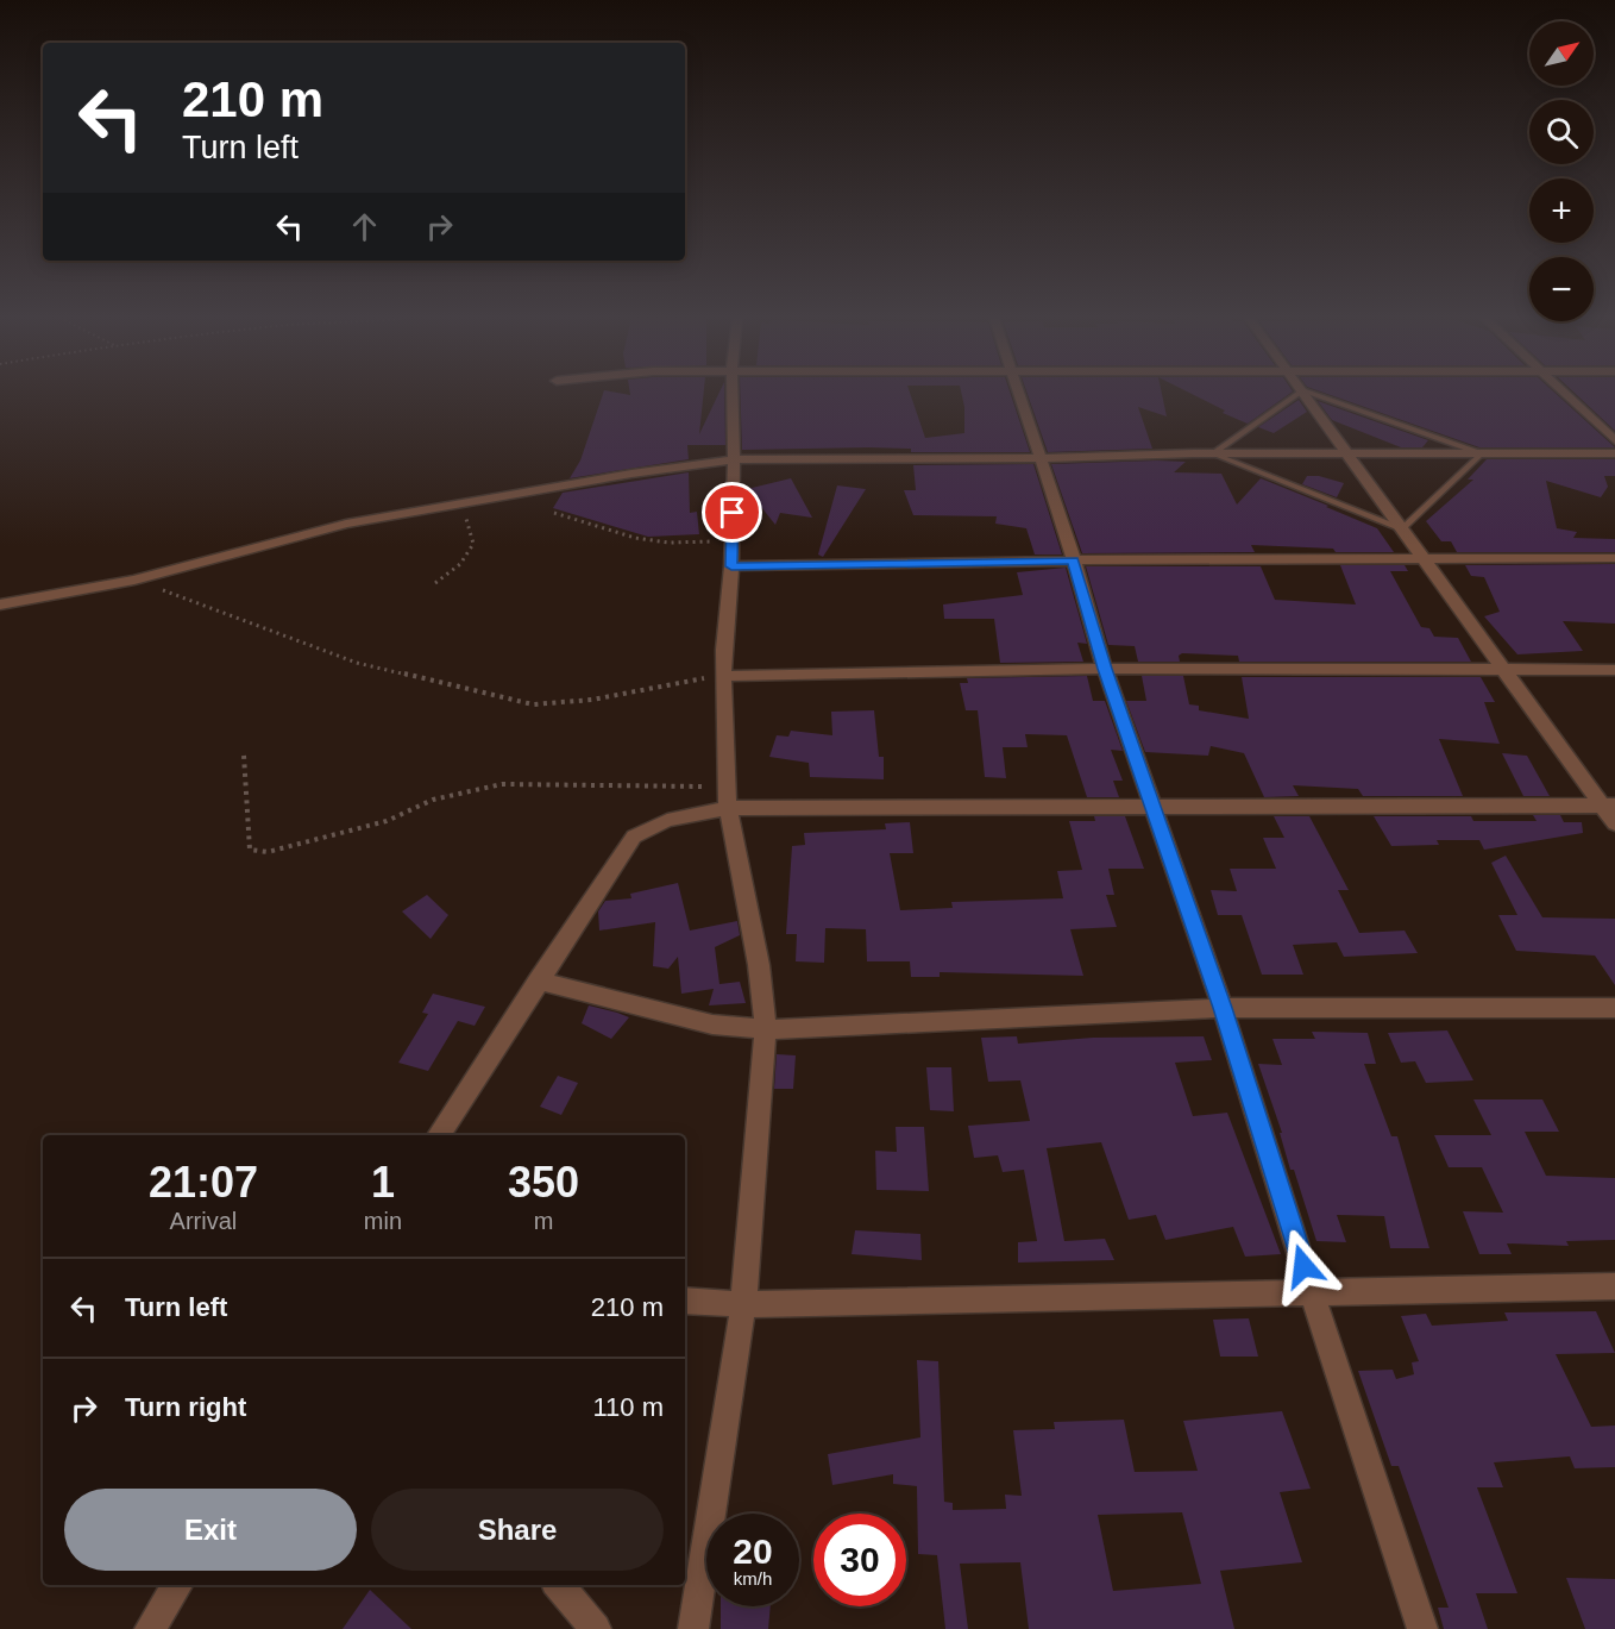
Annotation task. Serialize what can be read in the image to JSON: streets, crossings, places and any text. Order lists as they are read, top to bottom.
{
  "north": "top right",
  "page": {
    "map_buttons": ["+", "−"],
    "turn": ["210 m", "Turn left"],
    "eta": [
      "21:07",
      "Arrival",
      "1",
      "min",
      "350",
      "m"
    ],
    "list": [
      {
        "name": "Turn left",
        "value": "210 m"
      },
      {
        "name": "Turn right",
        "value": "110 m"
      }
    ],
    "buttons": ["Exit", "Share"],
    "speed": "20 km/h",
    "limit": "30"
  }
}
